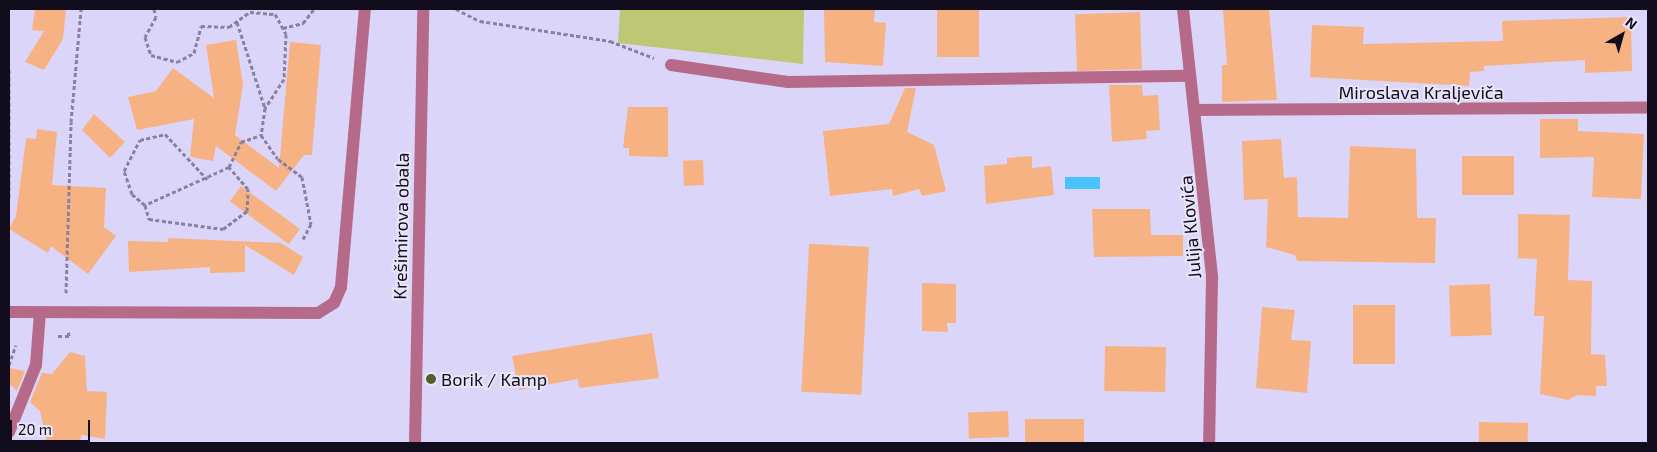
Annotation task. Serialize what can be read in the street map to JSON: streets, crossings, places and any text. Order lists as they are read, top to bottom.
{
  "streets": {
    "street": ["Miroslava Kraljeviča", "Krešimirova obala", "Julija Klovića"]
  },
  "crossings": [
    ["Miroslava Kraljeviča", "Julija Klovića"]
  ],
  "places": ["Borik / Kamp"],
  "scale_bar": "20 m",
  "north": "top right"
}
